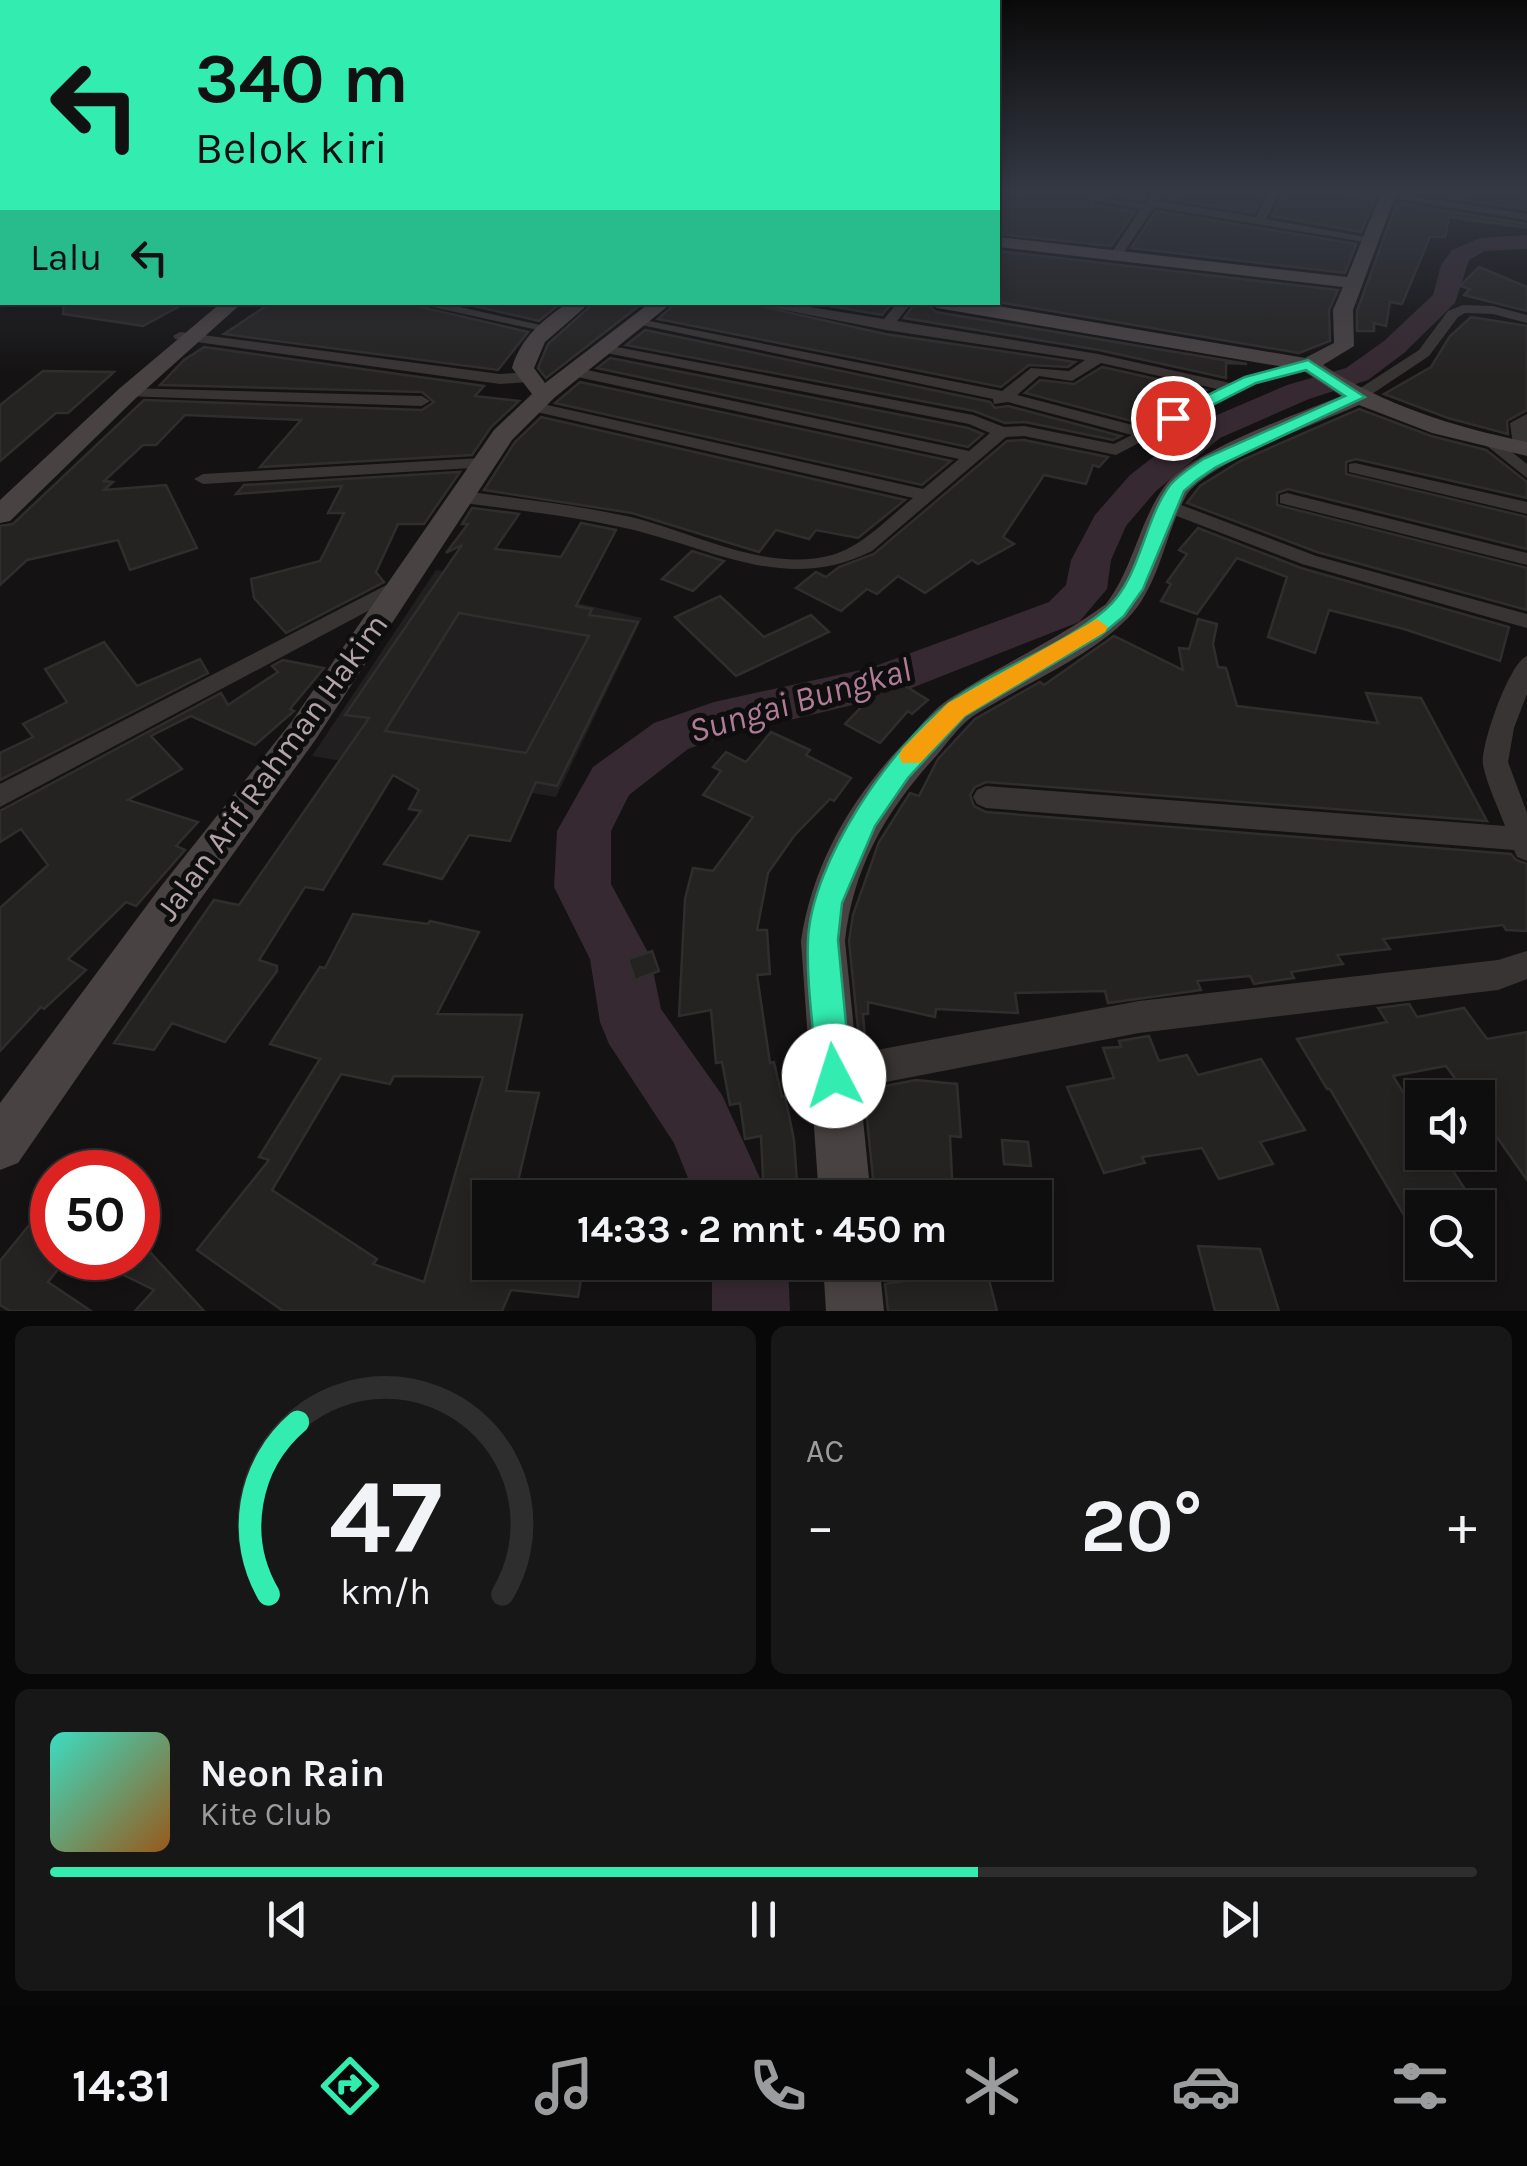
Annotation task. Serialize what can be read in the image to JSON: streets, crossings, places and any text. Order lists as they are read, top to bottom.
{
  "streets": {
    "main road": ["Jalan Arif Rahman Hakim"]
  },
  "water": ["Sungai Bungkal"],
  "page": {
    "turn": ["340 m", "Belok kiri"],
    "then": "Lalu",
    "limit": "50",
    "trip": "14:33 · 2 mnt · 450 m",
    "tile": "AC",
    "heat": ["−", "20°", "+"],
    "song": ["Neon Rain", "Kite Club"],
    "tabs": "14:31",
    "gauge": ["47", "km/h"]
  }
}
